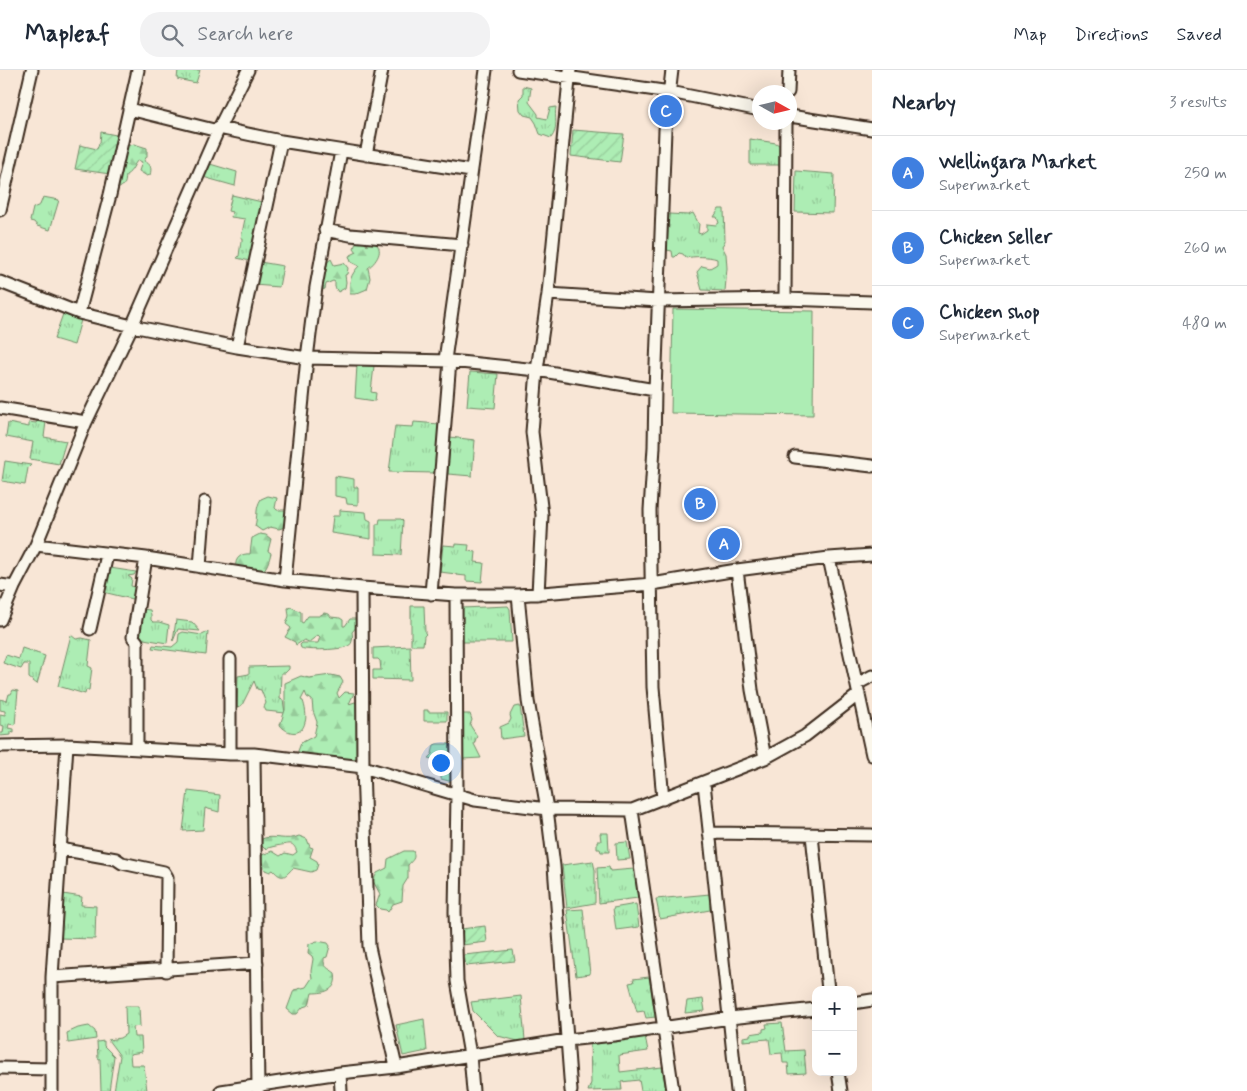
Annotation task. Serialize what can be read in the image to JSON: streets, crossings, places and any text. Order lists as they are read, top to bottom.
{
  "north": "right",
  "page": {
    "header": "Mapleaf",
    "search": "Search here",
    "nav": ["Map", "Directions", "Saved"],
    "heading": ["Nearby", "3 results"],
    "pins": ["C", "B", "A"],
    "list": [
      {
        "mark": "A",
        "name": "Wellingara Market",
        "note": "Supermarket",
        "value": "250 m"
      },
      {
        "mark": "B",
        "name": "Chicken seller",
        "note": "Supermarket",
        "value": "260 m"
      },
      {
        "mark": "C",
        "name": "Chicken shop",
        "note": "Supermarket",
        "value": "480 m"
      }
    ],
    "map_buttons": ["+", "−"]
  }
}
